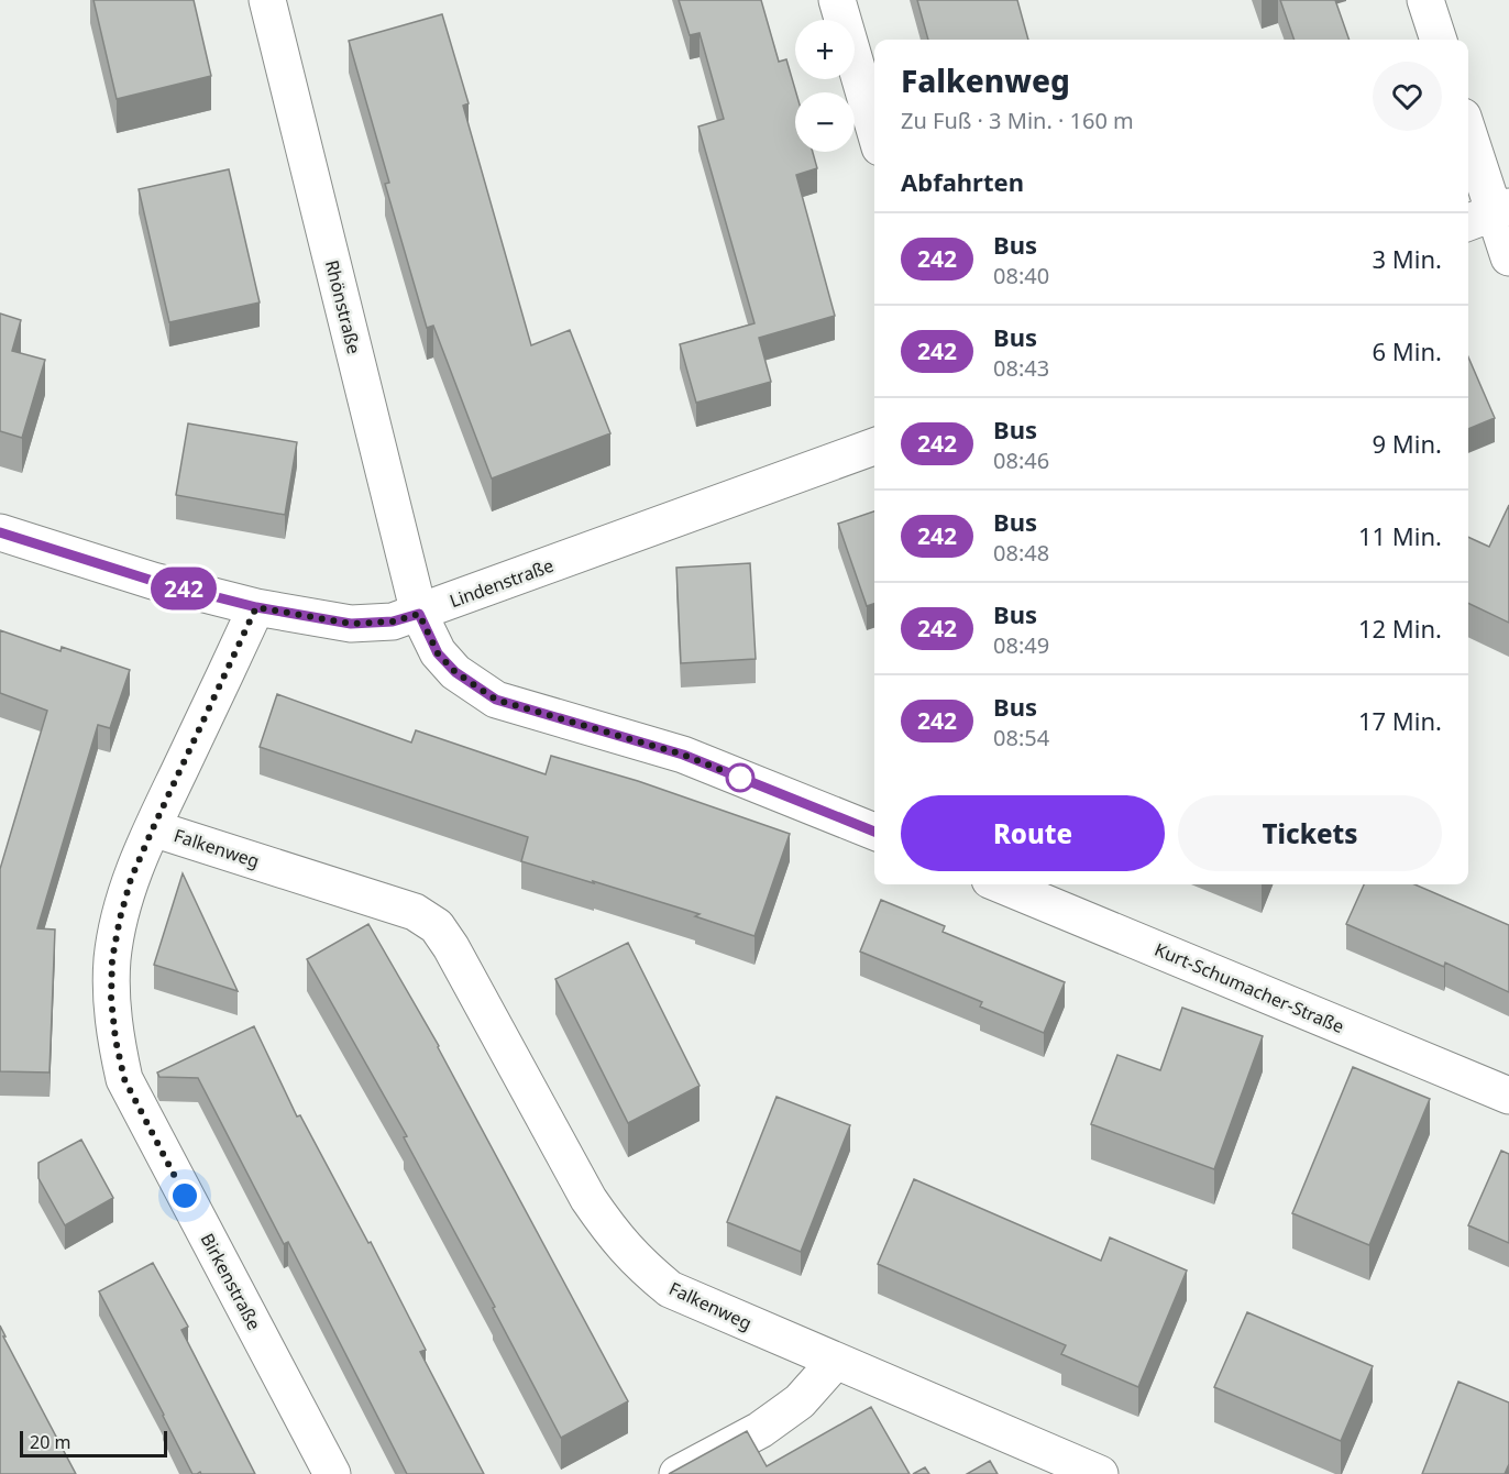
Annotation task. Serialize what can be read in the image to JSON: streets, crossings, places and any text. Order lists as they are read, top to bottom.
{
  "streets": {
    "street": [
      "Rhönstraße",
      "Lindenstraße",
      "Falkenweg",
      "Kurt-Schumacher-Straße",
      "Birkenstraße"
    ]
  },
  "crossings": [
    ["Rhönstraße", "Lindenstraße"],
    ["Lindenstraße", "Birkenstraße"],
    ["Falkenweg", "Birkenstraße"]
  ],
  "lines": ["bus line 242"],
  "scale_bar": "20 m",
  "page": {
    "on_map": "242",
    "map_buttons": ["+", "−"],
    "heading": [
      ["Falkenweg", "Zu Fuß · 3 Min. · 160 m"],
      "Abfahrten"
    ],
    "list": [
      {
        "mark": "242",
        "name": "Bus",
        "note": "08:40",
        "value": "3 Min."
      },
      {
        "mark": "242",
        "name": "Bus",
        "note": "08:43",
        "value": "6 Min."
      },
      {
        "mark": "242",
        "name": "Bus",
        "note": "08:46",
        "value": "9 Min."
      },
      {
        "mark": "242",
        "name": "Bus",
        "note": "08:48",
        "value": "11 Min."
      },
      {
        "mark": "242",
        "name": "Bus",
        "note": "08:49",
        "value": "12 Min."
      },
      {
        "mark": "242",
        "name": "Bus",
        "note": "08:54",
        "value": "17 Min."
      }
    ],
    "buttons": ["Route", "Tickets"],
    "scale": "20 m"
  }
}
